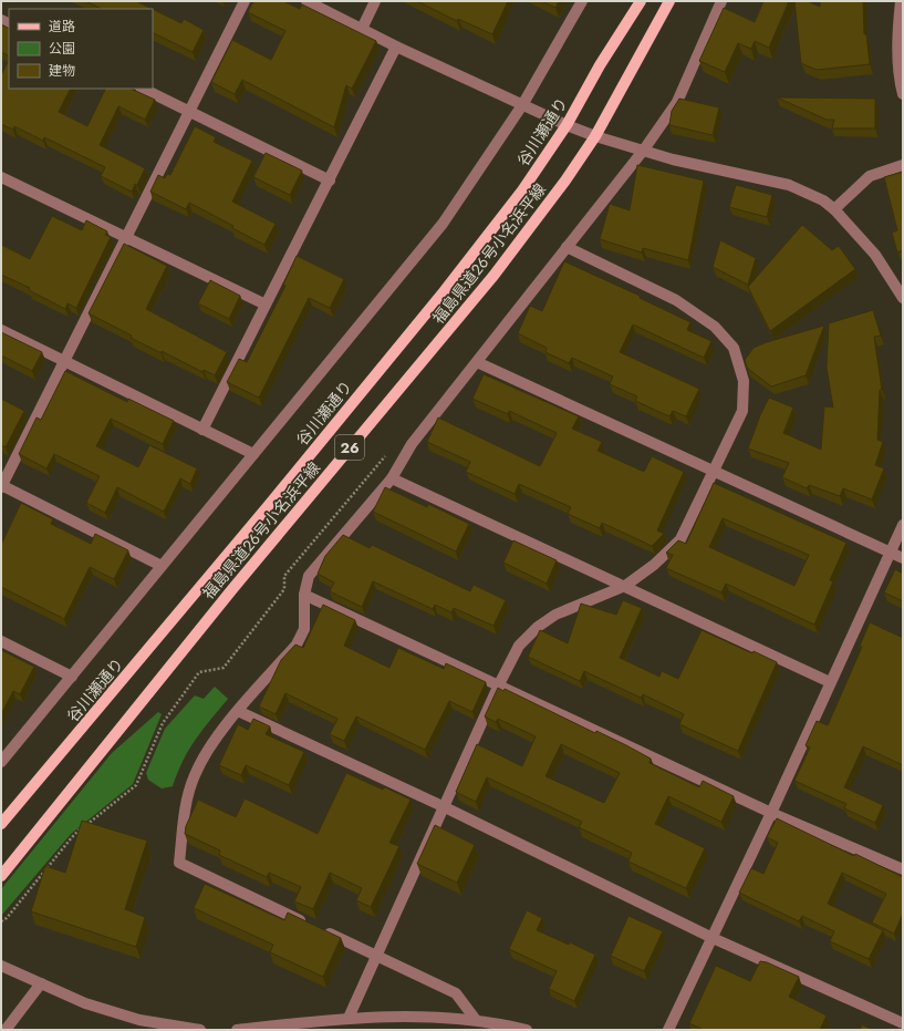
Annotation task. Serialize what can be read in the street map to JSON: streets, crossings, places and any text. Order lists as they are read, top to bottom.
{
  "streets": {
    "main road": ["谷川瀬通り", "福島県道26号小名浜平線", "26"]
  },
  "legend": ["道路", "公園", "建物"]
}
